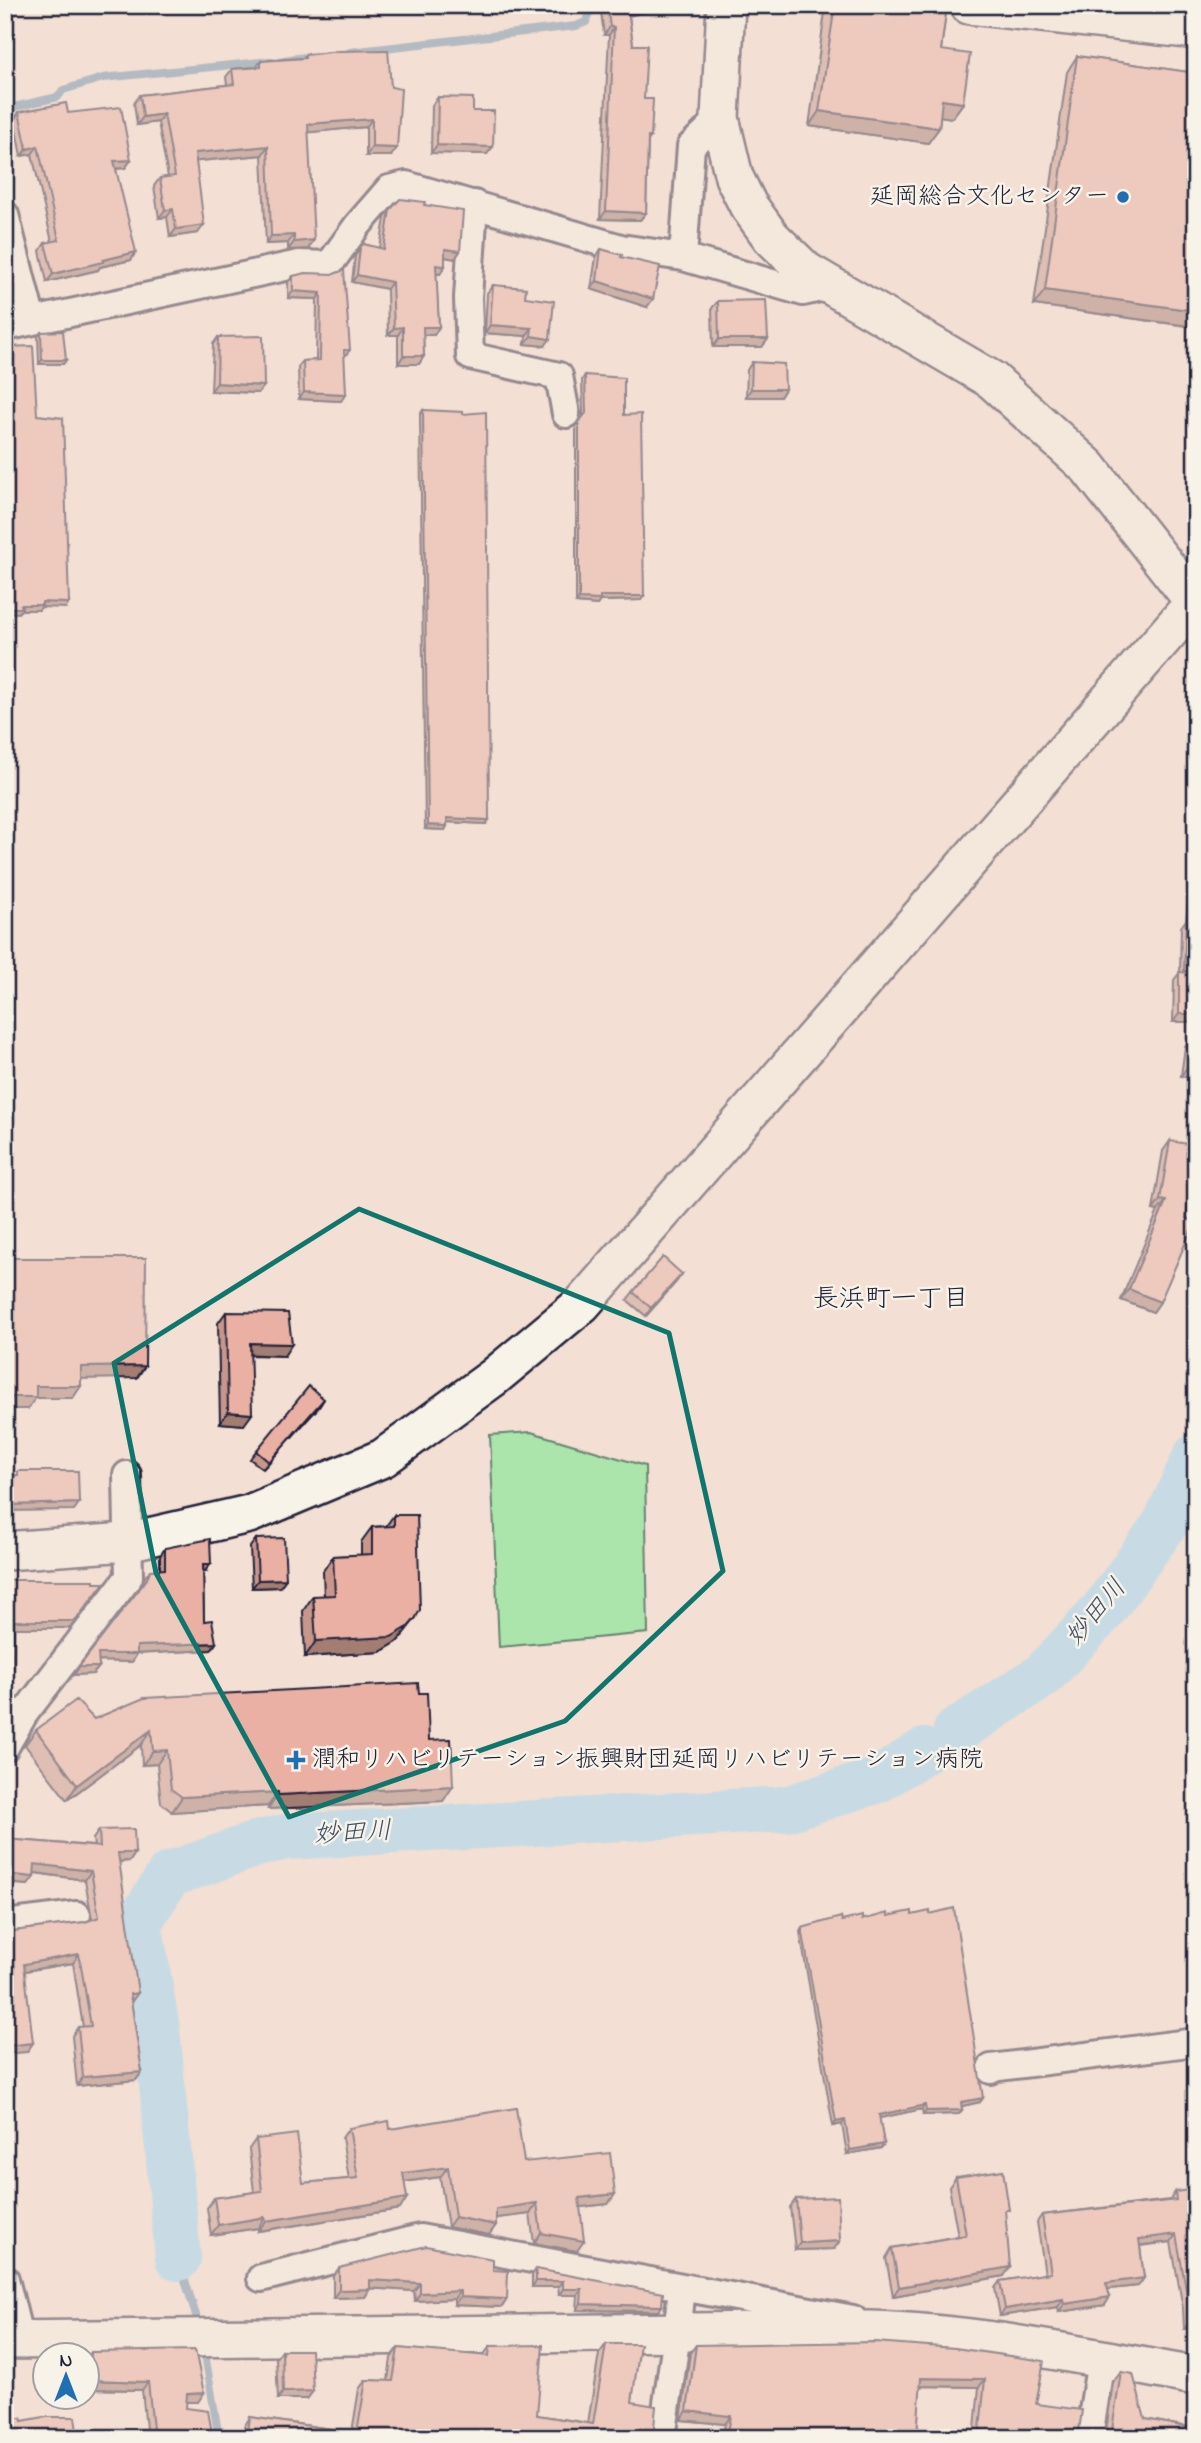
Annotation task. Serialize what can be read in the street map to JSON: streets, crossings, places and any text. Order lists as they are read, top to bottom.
{
  "districts": ["長浜町一丁目"],
  "water": ["妙田川"],
  "places": {
    "other": ["延岡総合文化センター"],
    "health": ["潤和リハビリテーション振興財団延岡リハビリテーション病院"]
  },
  "north": "top"
}
